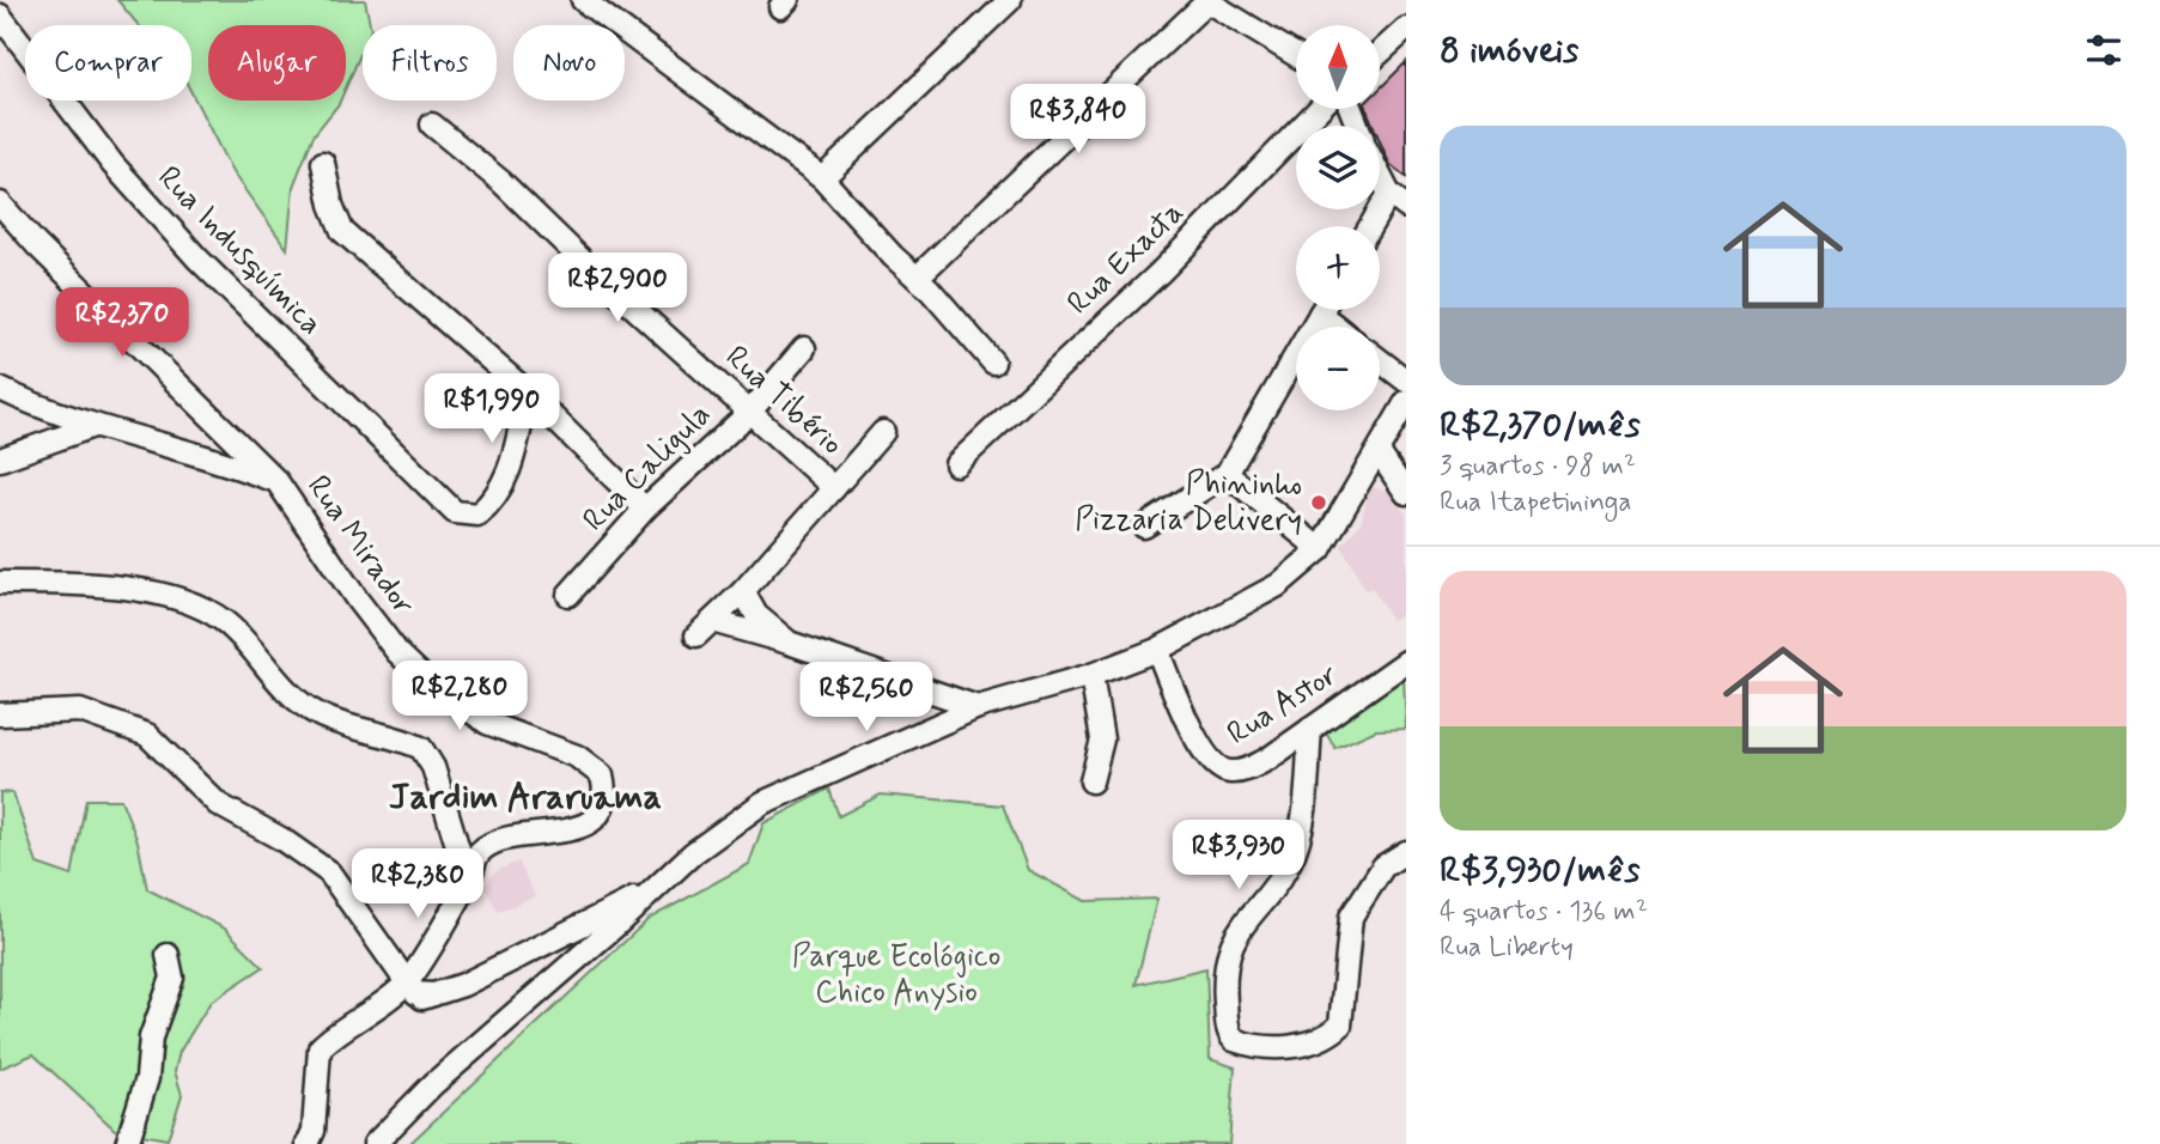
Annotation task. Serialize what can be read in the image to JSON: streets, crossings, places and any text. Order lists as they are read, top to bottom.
{
  "streets": {
    "street": [
      "Rua Indusquímica",
      "Rua Exacta",
      "Rua Tibério",
      "Rua Caligula",
      "Rua Mirador",
      "Rua Astor"
    ]
  },
  "crossings": [
    ["Rua Tibério", "Rua Caligula"]
  ],
  "districts": ["Jardim Araruama"],
  "parks": ["Parque Ecológico Chico Anysio"],
  "places": ["Phininho Pizzaria Delivery"],
  "north": "top",
  "page": {
    "heading": "8 imóveis",
    "map_buttons": ["+", "−"],
    "chip": [
      "Comprar",
      "Alugar",
      "Filtros",
      "Novo"
    ],
    "price": [
      "R$3,840",
      "R$2,900",
      "R$2,370",
      "R$1,990",
      "R$2,280",
      "R$2,560",
      "R$3,930",
      "R$2,380"
    ],
    "list": [
      {
        "name": "R$2,370/mês",
        "note": "3 quartos · 98 m² · Rua Itapetininga"
      },
      {
        "name": "R$3,930/mês",
        "note": "4 quartos · 136 m² · Rua Liberty"
      }
    ]
  }
}
